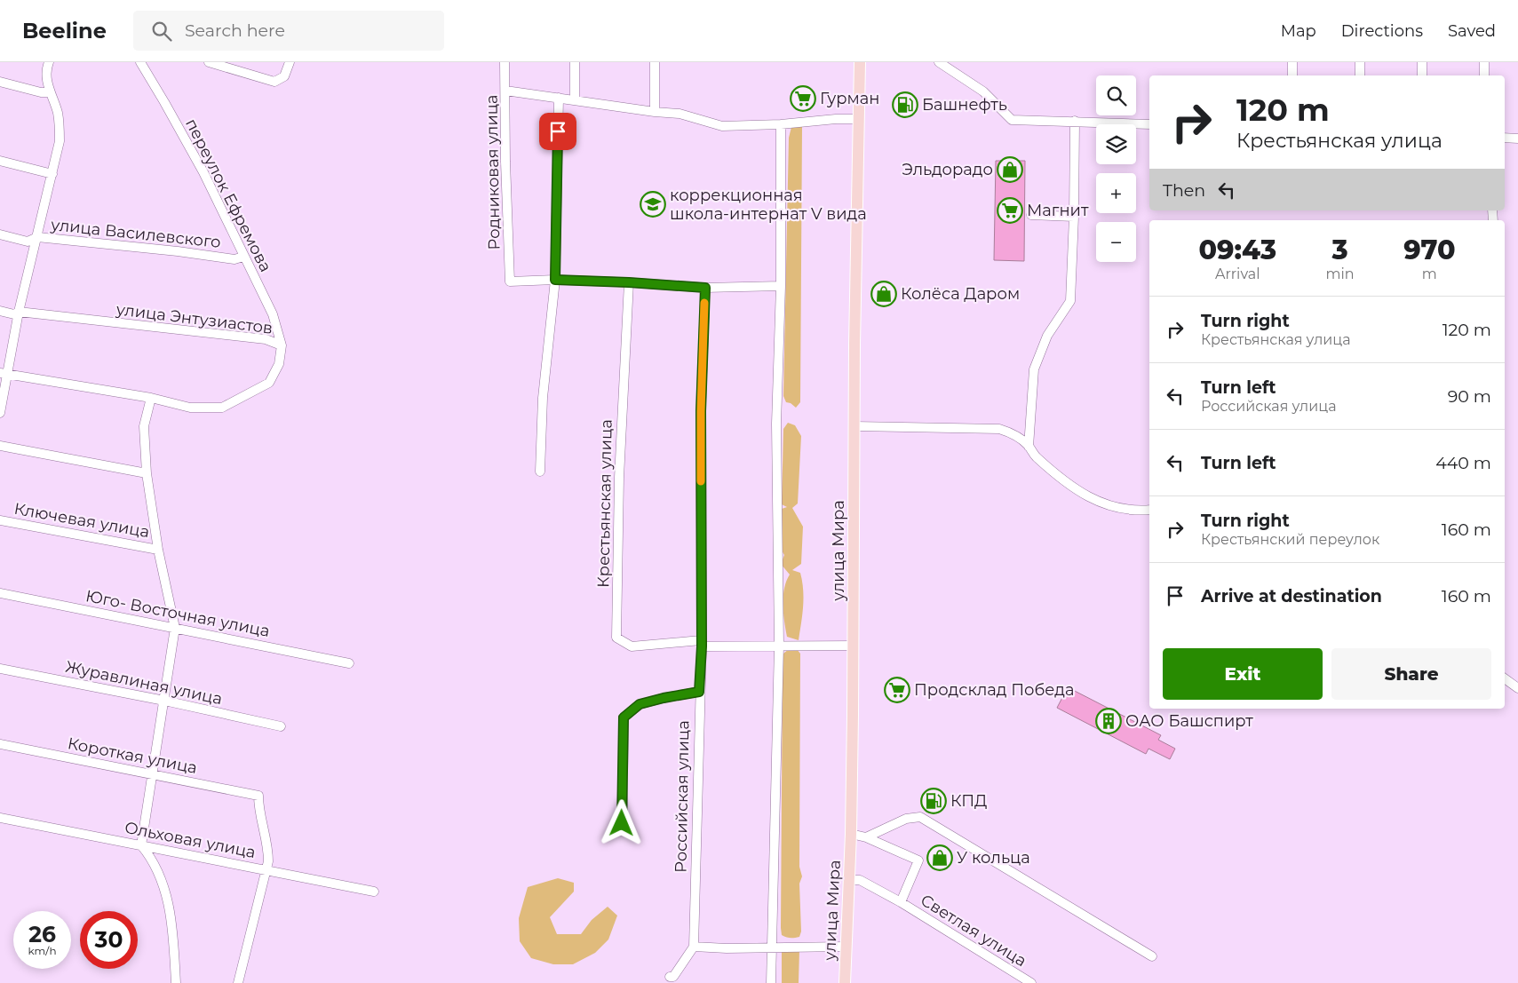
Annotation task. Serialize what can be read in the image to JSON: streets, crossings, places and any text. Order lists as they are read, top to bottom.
{
  "streets": {
    "main road": ["улица Мира"],
    "street": [
      "Родниковая улица",
      "переулок Ефремова",
      "улица Василевского",
      "улица Энтузиастов",
      "Крестьянская улица",
      "Ключевая улица",
      "Юго- Восточная улица",
      "Журавлиная улица",
      "Короткая улица",
      "Российская улица",
      "Ольховая улица",
      "Светлая улица"
    ]
  },
  "crossings": [
    ["переулок Ефремова", "улица Василевского"],
    ["переулок Ефремова", "улица Энтузиастов"],
    ["Крестьянская улица", "Российская улица"],
    ["улица Мира", "Светлая улица"],
    ["Короткая улица", "Ольховая улица"]
  ],
  "places": {
    "supermarket": ["Гурман", "Магнит", "Продсклад Победа"],
    "fuel station": ["Башнефть", "КПД"],
    "shop": ["Эльдорадо", "Колёса Даром", "У кольца"],
    "school or university": ["коррекционная школа-интернат V вида"],
    "building": ["ОАО Башспирт"]
  },
  "page": {
    "header": "Beeline",
    "search": "Search here",
    "nav": ["Map", "Directions", "Saved"],
    "map_buttons": ["+", "−"],
    "turn": ["120 m", "Крестьянская улица"],
    "then": "Then",
    "eta": [
      "09:43",
      "Arrival",
      "3",
      "min",
      "970",
      "m"
    ],
    "list": [
      {
        "name": "Turn right",
        "note": "Крестьянская улица",
        "value": "120 m"
      },
      {
        "name": "Turn left",
        "note": "Российская улица",
        "value": "90 m"
      },
      {
        "name": "Turn left",
        "value": "440 m"
      },
      {
        "name": "Turn right",
        "note": "Крестьянский переулок",
        "value": "160 m"
      },
      {
        "name": "Arrive at destination",
        "value": "160 m"
      }
    ],
    "buttons": ["Exit", "Share"],
    "speed": "26 km/h",
    "limit": "30"
  }
}
